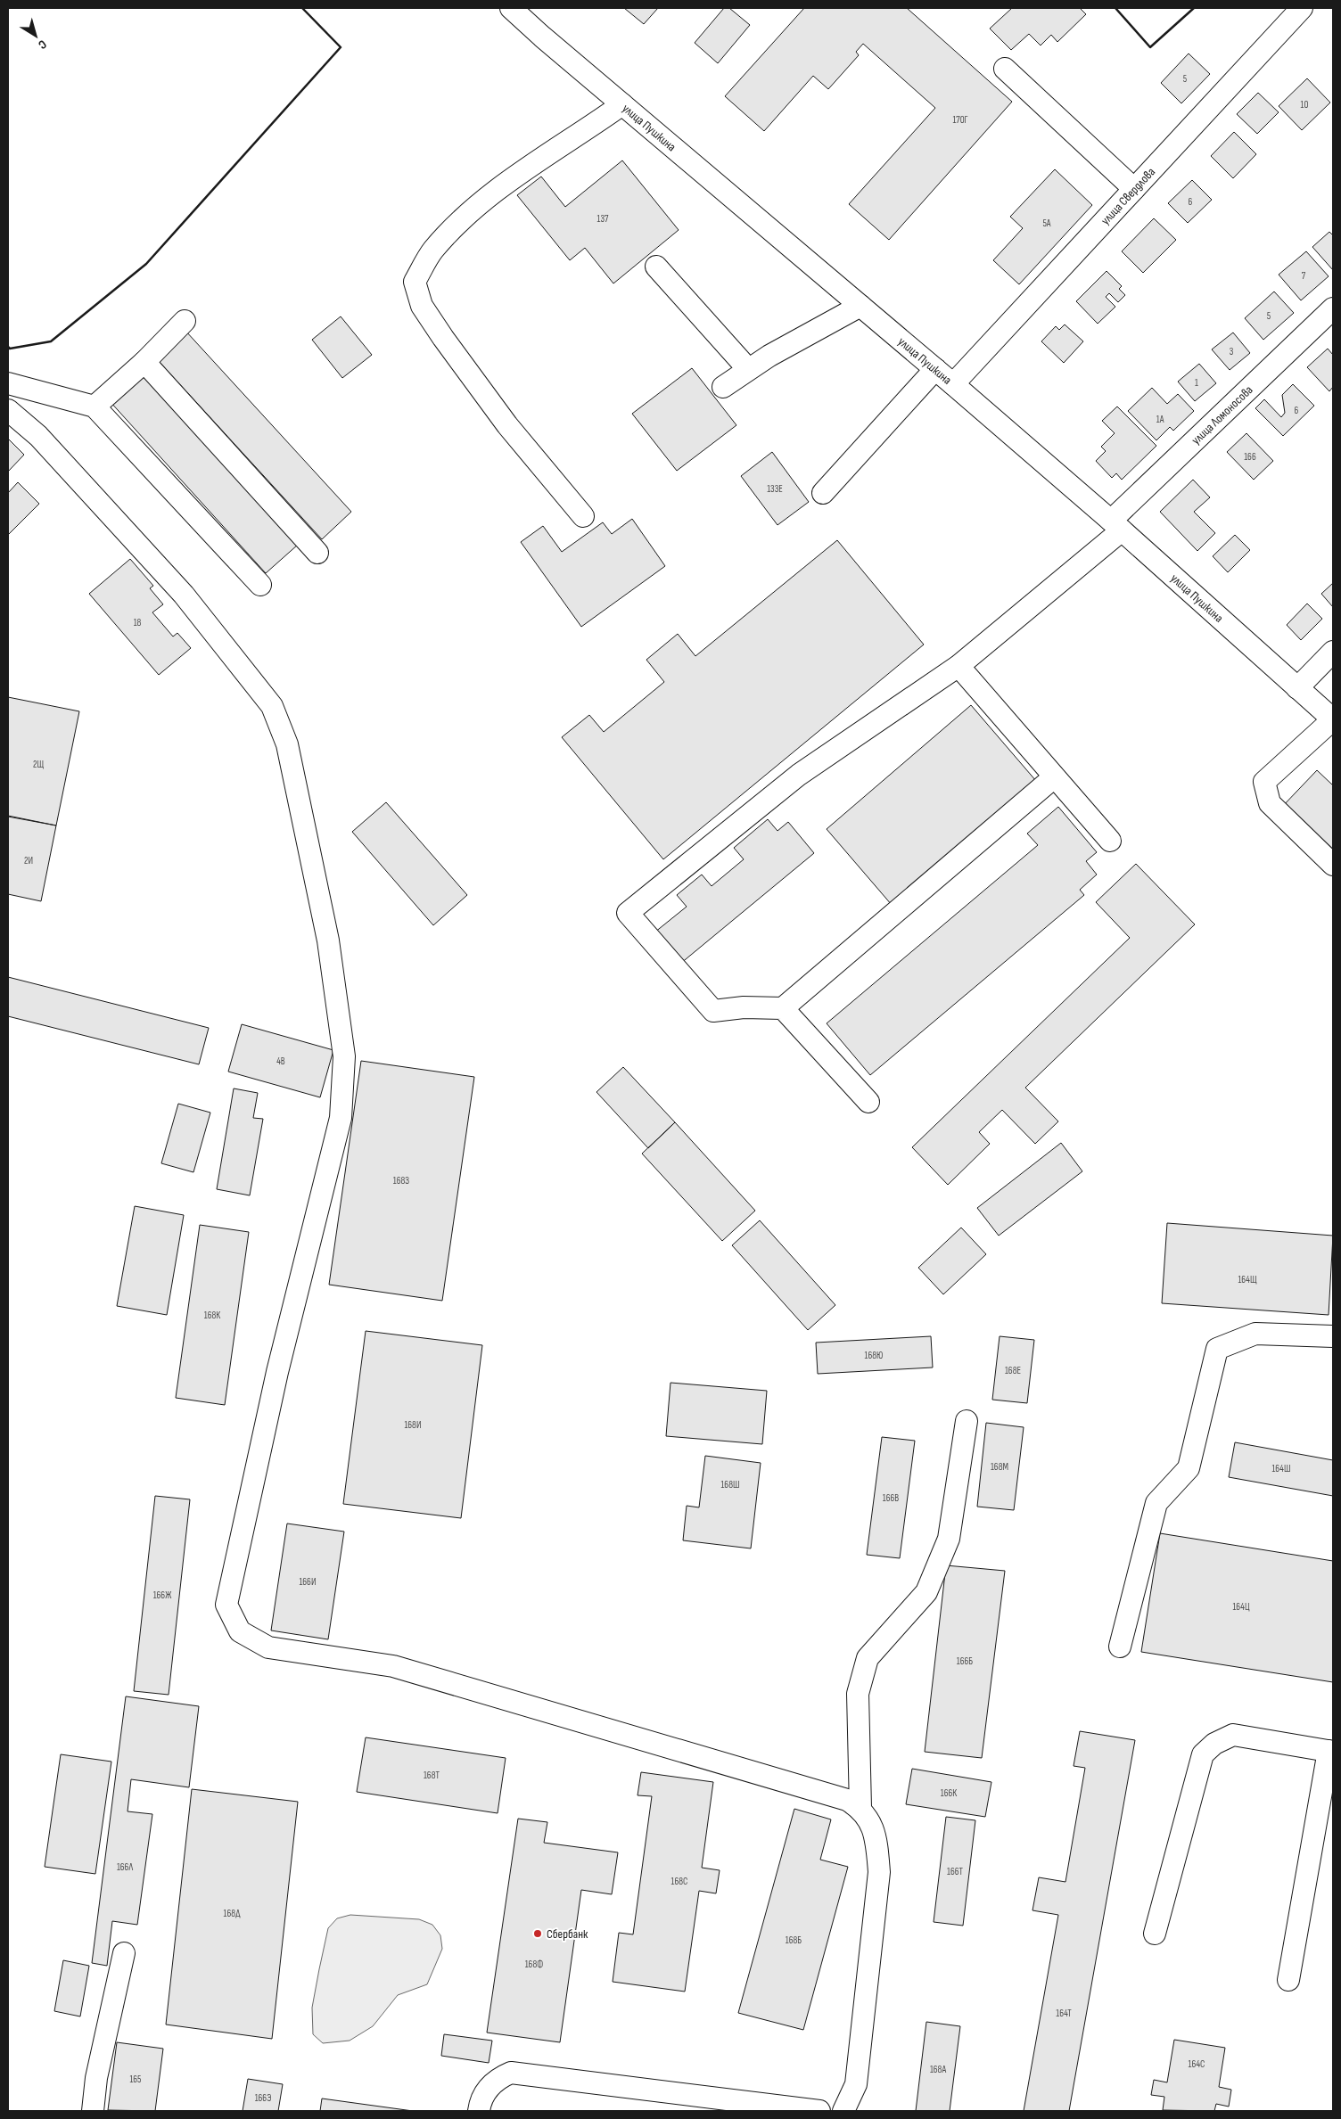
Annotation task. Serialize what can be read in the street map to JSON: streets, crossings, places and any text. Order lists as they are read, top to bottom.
{
  "streets": {
    "street": ["улица Пушкина", "улица Свердлова", "улица Ломоносова"]
  },
  "crossings": [
    ["улица Пушкина", "улица Свердлова"],
    ["улица Пушкина", "улица Ломоносова"]
  ],
  "places": ["Сбербанк"],
  "house_numbers": [
    "5",
    "10",
    "170Г",
    "6",
    "137",
    "5А",
    "7",
    "5",
    "3",
    "1",
    "6",
    "1А",
    "166",
    "133Е",
    "18",
    "2Щ",
    "2И",
    "4В",
    "168З",
    "164Щ",
    "168К",
    "168Ю",
    "168Е",
    "168И",
    "168М",
    "164Ш",
    "168Ш",
    "166В",
    "166И",
    "166Ж",
    "164Ц",
    "166Б",
    "168Т",
    "166К",
    "166Л",
    "166Т",
    "168С",
    "168Д",
    "168Б",
    "168Ф",
    "164Т",
    "164С",
    "168А",
    "165",
    "166Э"
  ],
  "north": "bottom right"
}
